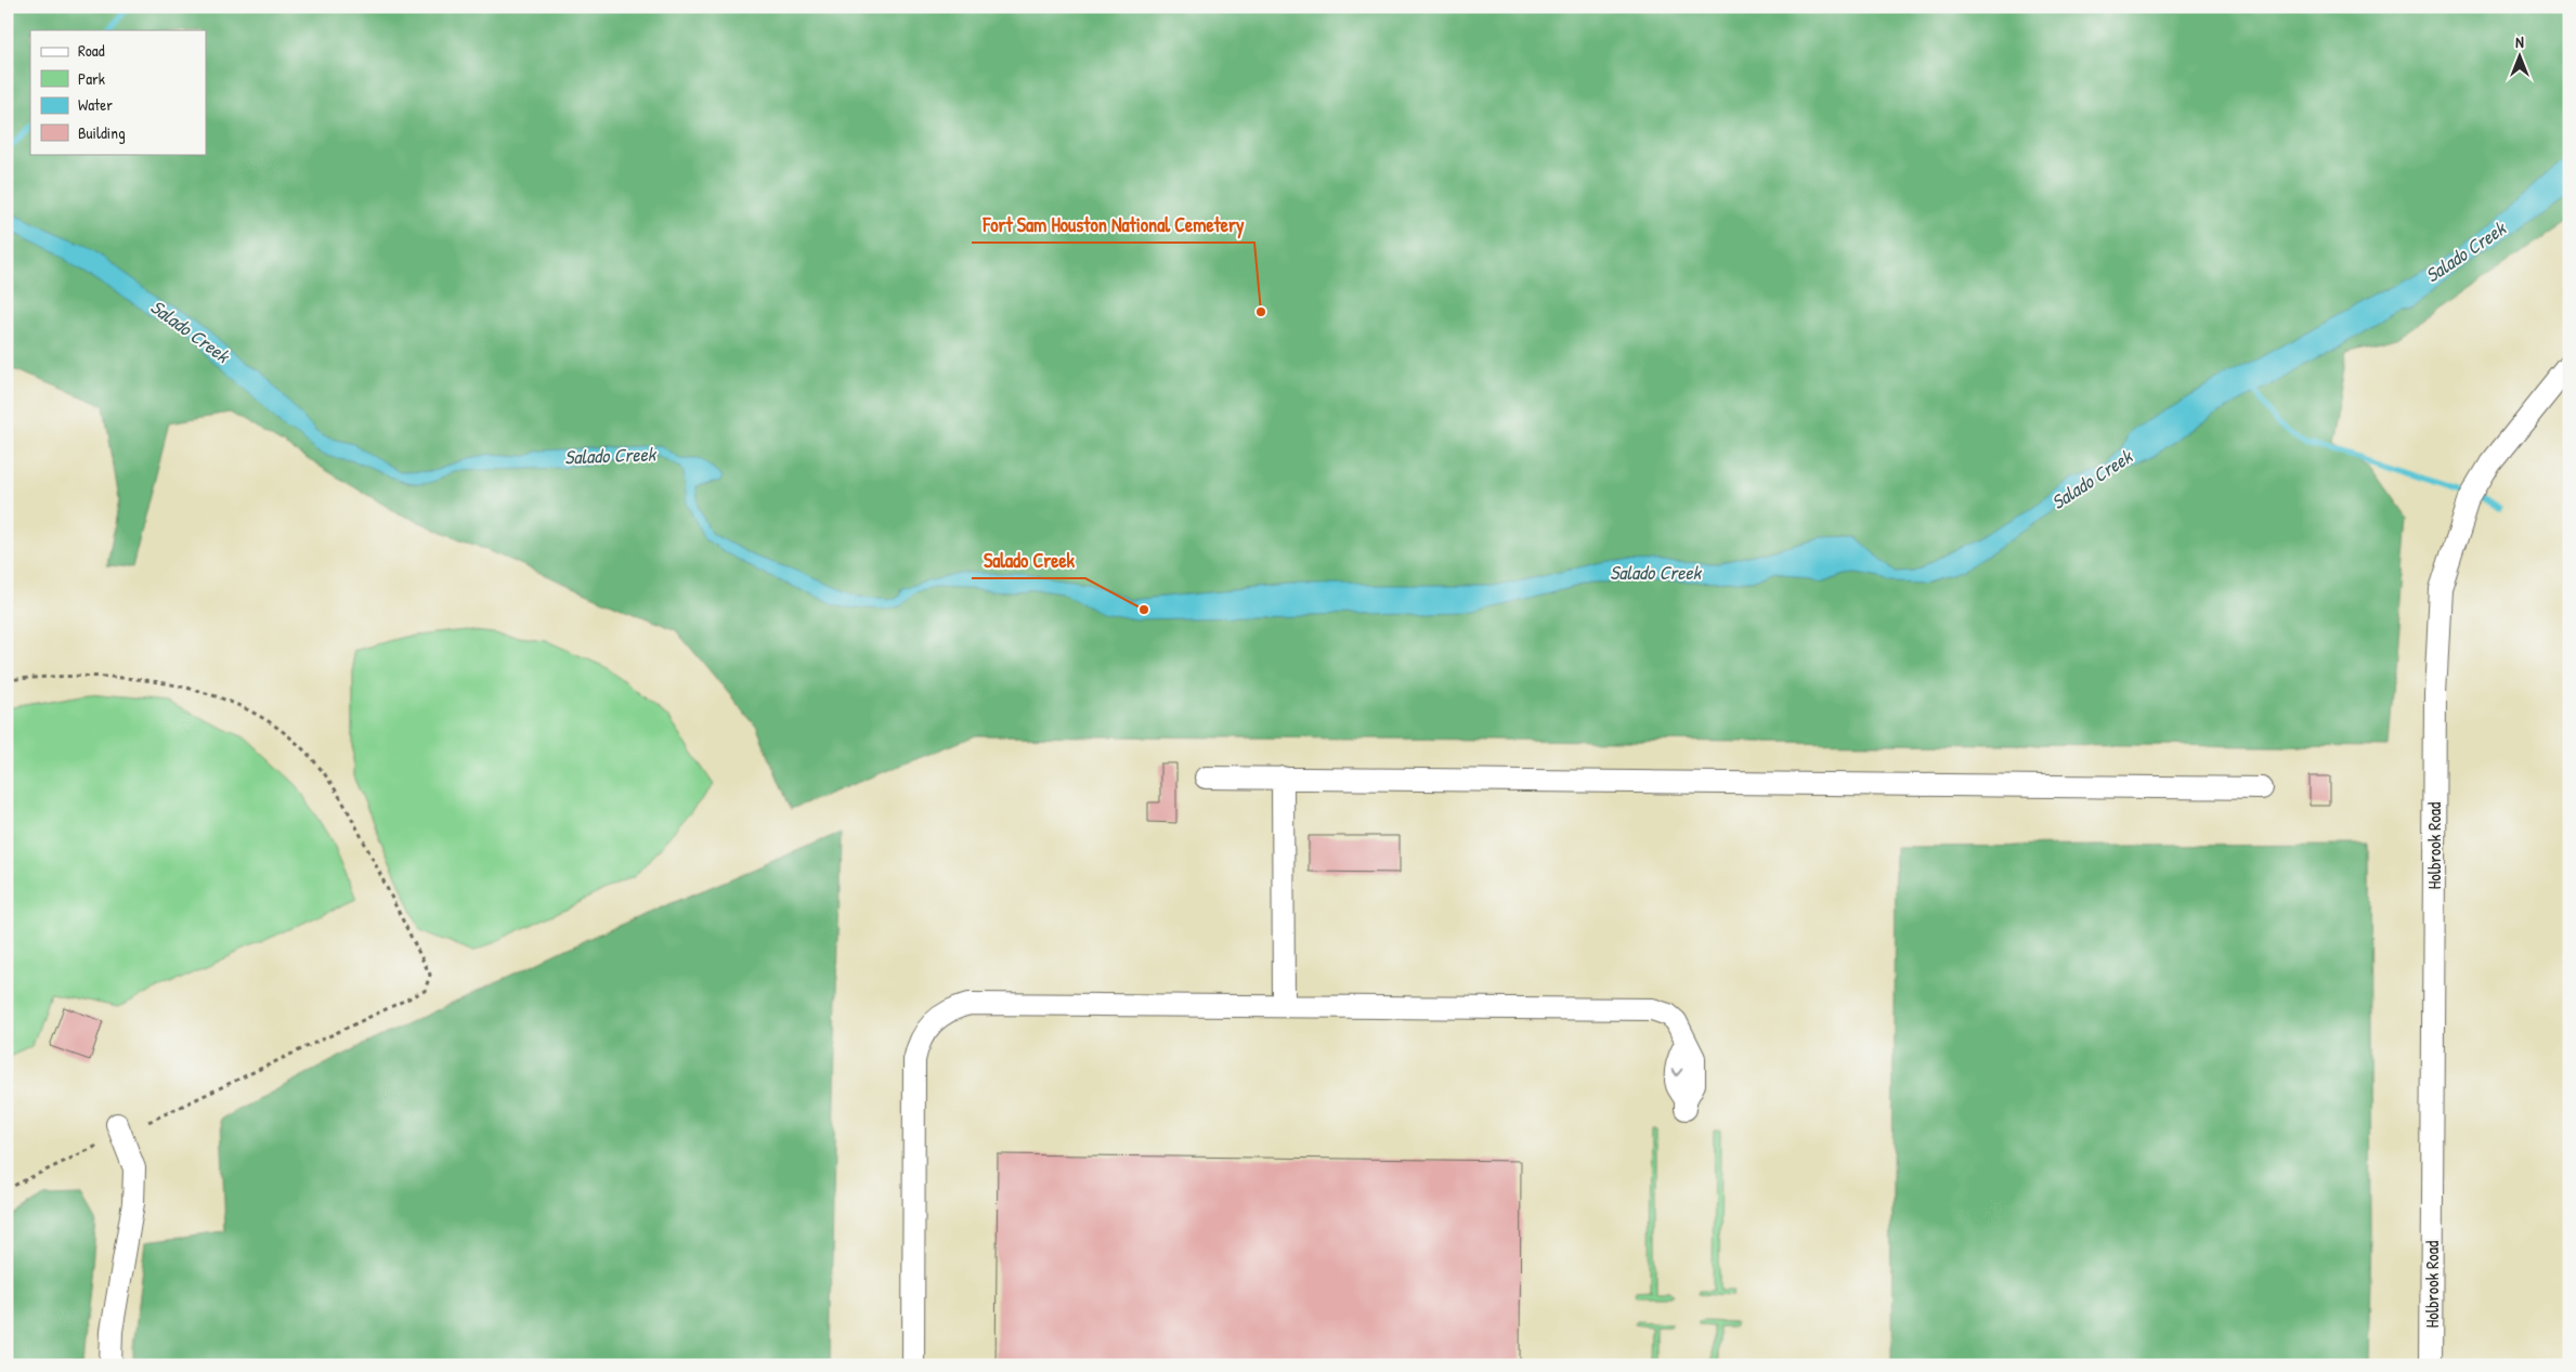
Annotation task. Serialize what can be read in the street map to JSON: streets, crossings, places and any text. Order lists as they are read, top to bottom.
{
  "streets": {
    "street": ["Holbrook Road"]
  },
  "water": ["Salado Creek"],
  "places": ["Fort Sam Houston National Cemetery", "Salado Creek"],
  "legend": [
    "Road",
    "Park",
    "Water",
    "Building"
  ],
  "north": "top"
}
